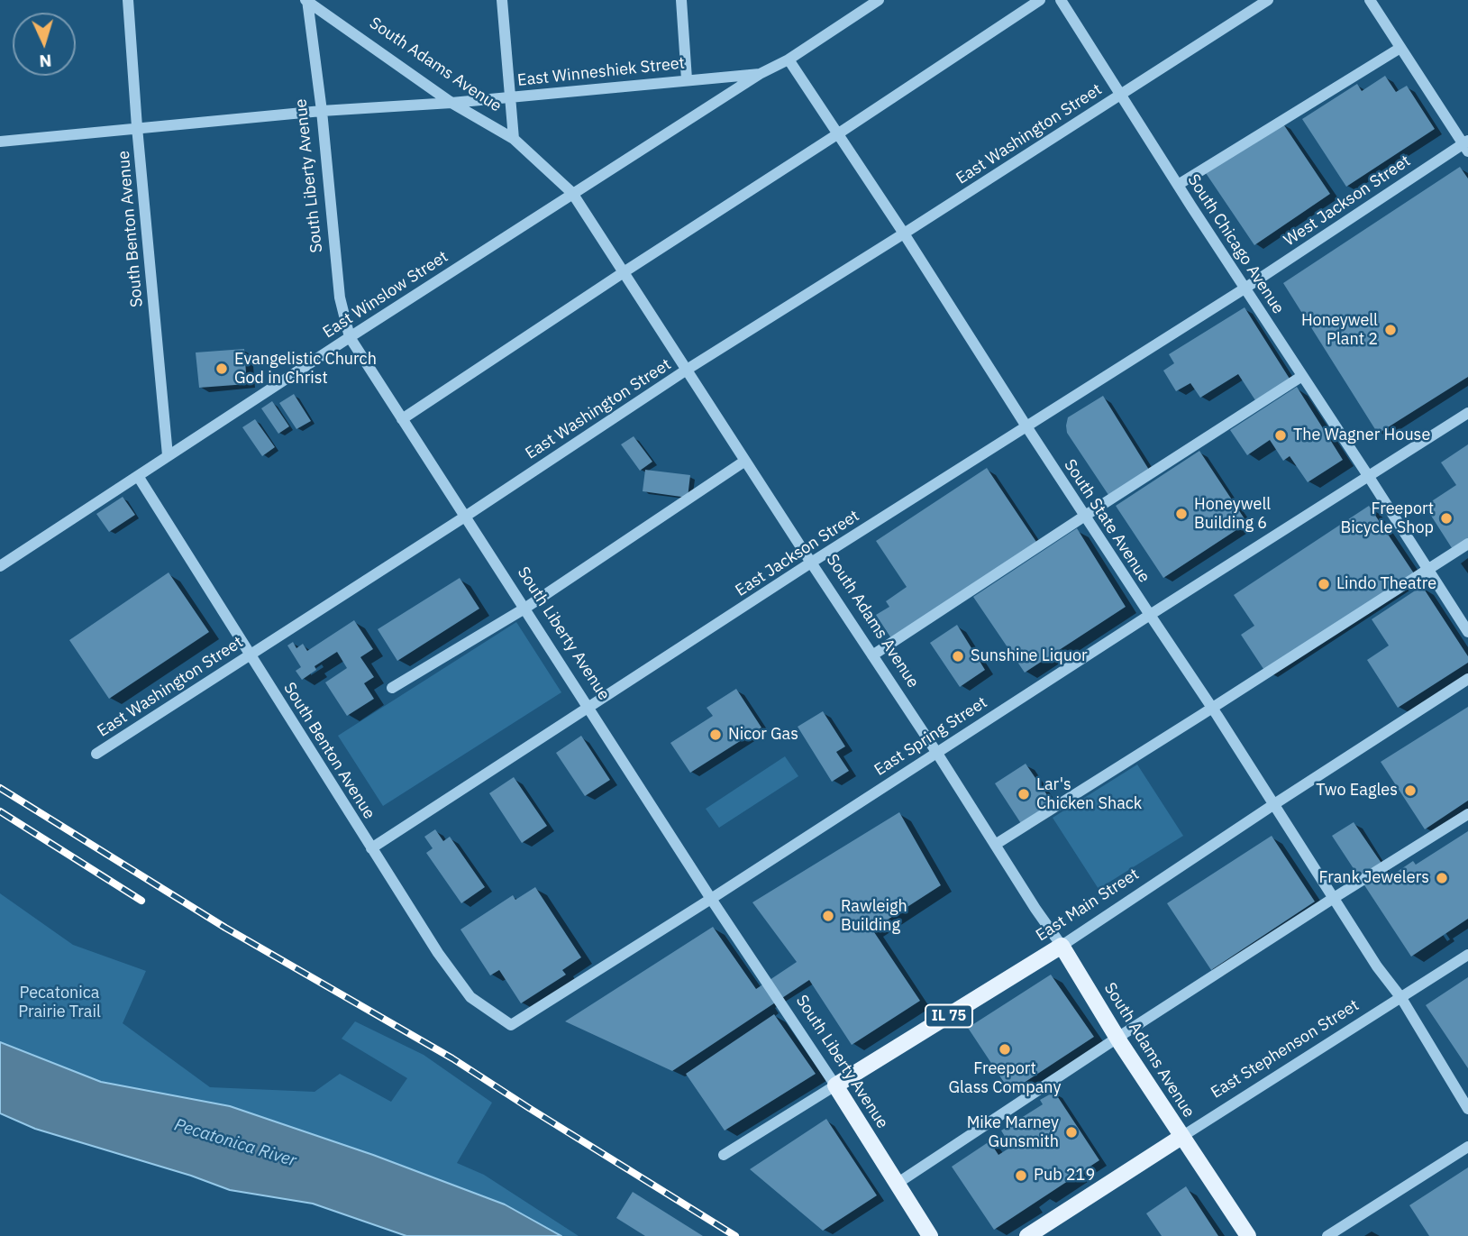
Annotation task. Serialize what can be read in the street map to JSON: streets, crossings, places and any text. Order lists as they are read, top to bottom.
{
  "streets": {
    "main road": [
      "South Adams Avenue",
      "South Liberty Avenue",
      "East Main Street",
      "IL 75",
      "East Stephenson Street"
    ],
    "street": [
      "East Winneshiek Street",
      "East Washington Street",
      "West Jackson Street",
      "South Benton Avenue",
      "South Chicago Avenue",
      "East Winslow Street",
      "South State Avenue",
      "East Jackson Street",
      "East Spring Street"
    ]
  },
  "crossings": [
    ["South Adams Avenue", "East Winneshiek Street"],
    ["South Adams Avenue", "East Washington Street"],
    ["South Adams Avenue", "South Liberty Avenue"],
    ["South Adams Avenue", "East Winslow Street"],
    ["South Adams Avenue", "East Jackson Street"],
    ["South Adams Avenue", "East Spring Street"],
    ["South Adams Avenue", "East Main Street"],
    ["South Adams Avenue", "East Stephenson Street"],
    ["East Winneshiek Street", "South Liberty Avenue"],
    ["East Winneshiek Street", "South Benton Avenue"],
    ["East Winneshiek Street", "East Winslow Street"],
    ["East Winneshiek Street", "South State Avenue"],
    ["East Washington Street", "South Liberty Avenue"],
    ["East Washington Street", "South Benton Avenue"],
    ["East Washington Street", "South Chicago Avenue"],
    ["East Washington Street", "South State Avenue"],
    ["South Liberty Avenue", "East Winslow Street"],
    ["South Liberty Avenue", "East Jackson Street"],
    ["South Liberty Avenue", "East Spring Street"],
    ["South Liberty Avenue", "East Main Street"],
    ["West Jackson Street", "South Chicago Avenue"],
    ["West Jackson Street", "East Jackson Street"],
    ["South Benton Avenue", "East Winslow Street"],
    ["South Benton Avenue", "East Jackson Street"],
    ["South Benton Avenue", "East Spring Street"],
    ["South Chicago Avenue", "East Jackson Street"],
    ["South Chicago Avenue", "East Spring Street"],
    ["South State Avenue", "East Jackson Street"],
    ["South State Avenue", "East Spring Street"],
    ["South State Avenue", "East Main Street"],
    ["South State Avenue", "East Stephenson Street"]
  ],
  "water": ["Pecatonica River"],
  "parks": ["Pecatonica Prairie Trail"],
  "places": [
    "Honeywell Plant 2",
    "Evangelistic Church God in Christ",
    "The Wagner House",
    "Honeywell Building 6",
    "Freeport Bicycle Shop",
    "Lindo Theatre",
    "Sunshine Liquor",
    "Nicor Gas",
    "Two Eagles",
    "Lar's Chicken Shack",
    "Frank Jewelers",
    "Rawleigh Building",
    "Freeport Glass Company",
    "Mike Marney Gunsmith",
    "Pub 219"
  ],
  "north": "bottom"
}
